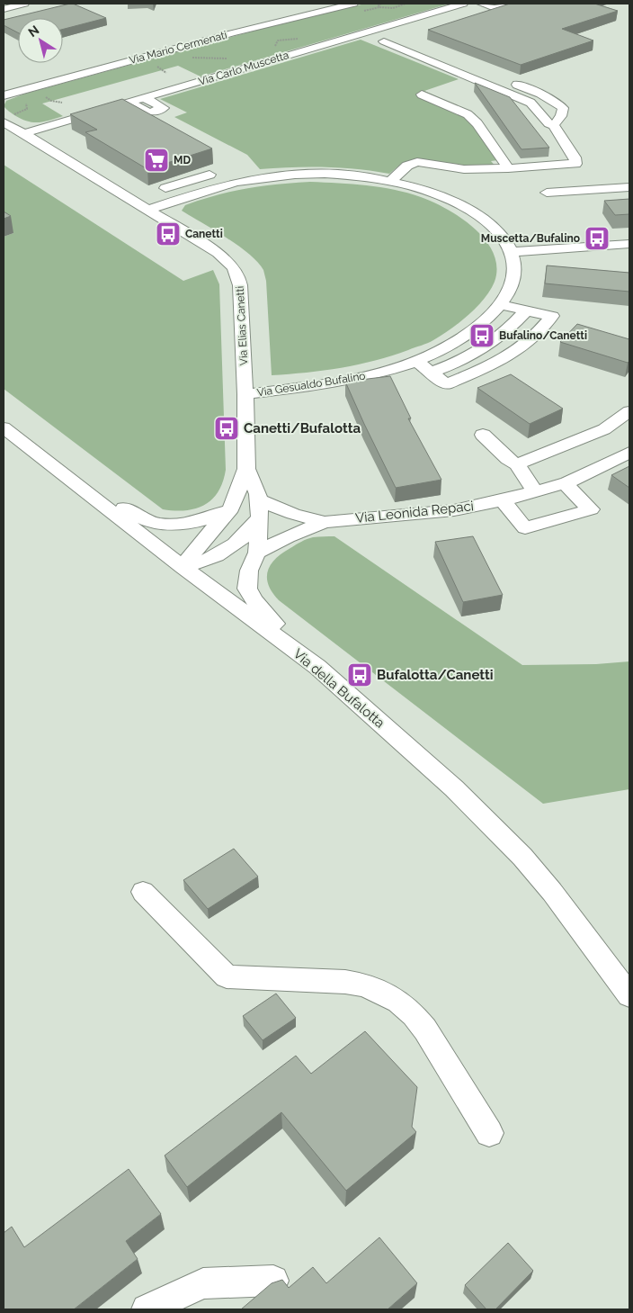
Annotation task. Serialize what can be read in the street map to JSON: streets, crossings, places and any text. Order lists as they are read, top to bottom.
{
  "streets": {
    "street": [
      "Via Mario Cermenati",
      "Via Carlo Muscetta",
      "Via Elias Canetti",
      "Via Gesualdo Bufalino",
      "Via Leonida Repaci",
      "Via della Bufalotta"
    ]
  },
  "crossings": [
    ["Via Carlo Muscetta", "Via Elias Canetti"],
    ["Via Elias Canetti", "Via Gesualdo Bufalino"]
  ],
  "places": {
    "supermarket": ["MD"],
    "bus stop": [
      "Canetti",
      "Muscetta/Bufalino",
      "Bufalino/Canetti",
      "Canetti/Bufalotta",
      "Bufalotta/Canetti"
    ]
  },
  "north": "top left"
}
